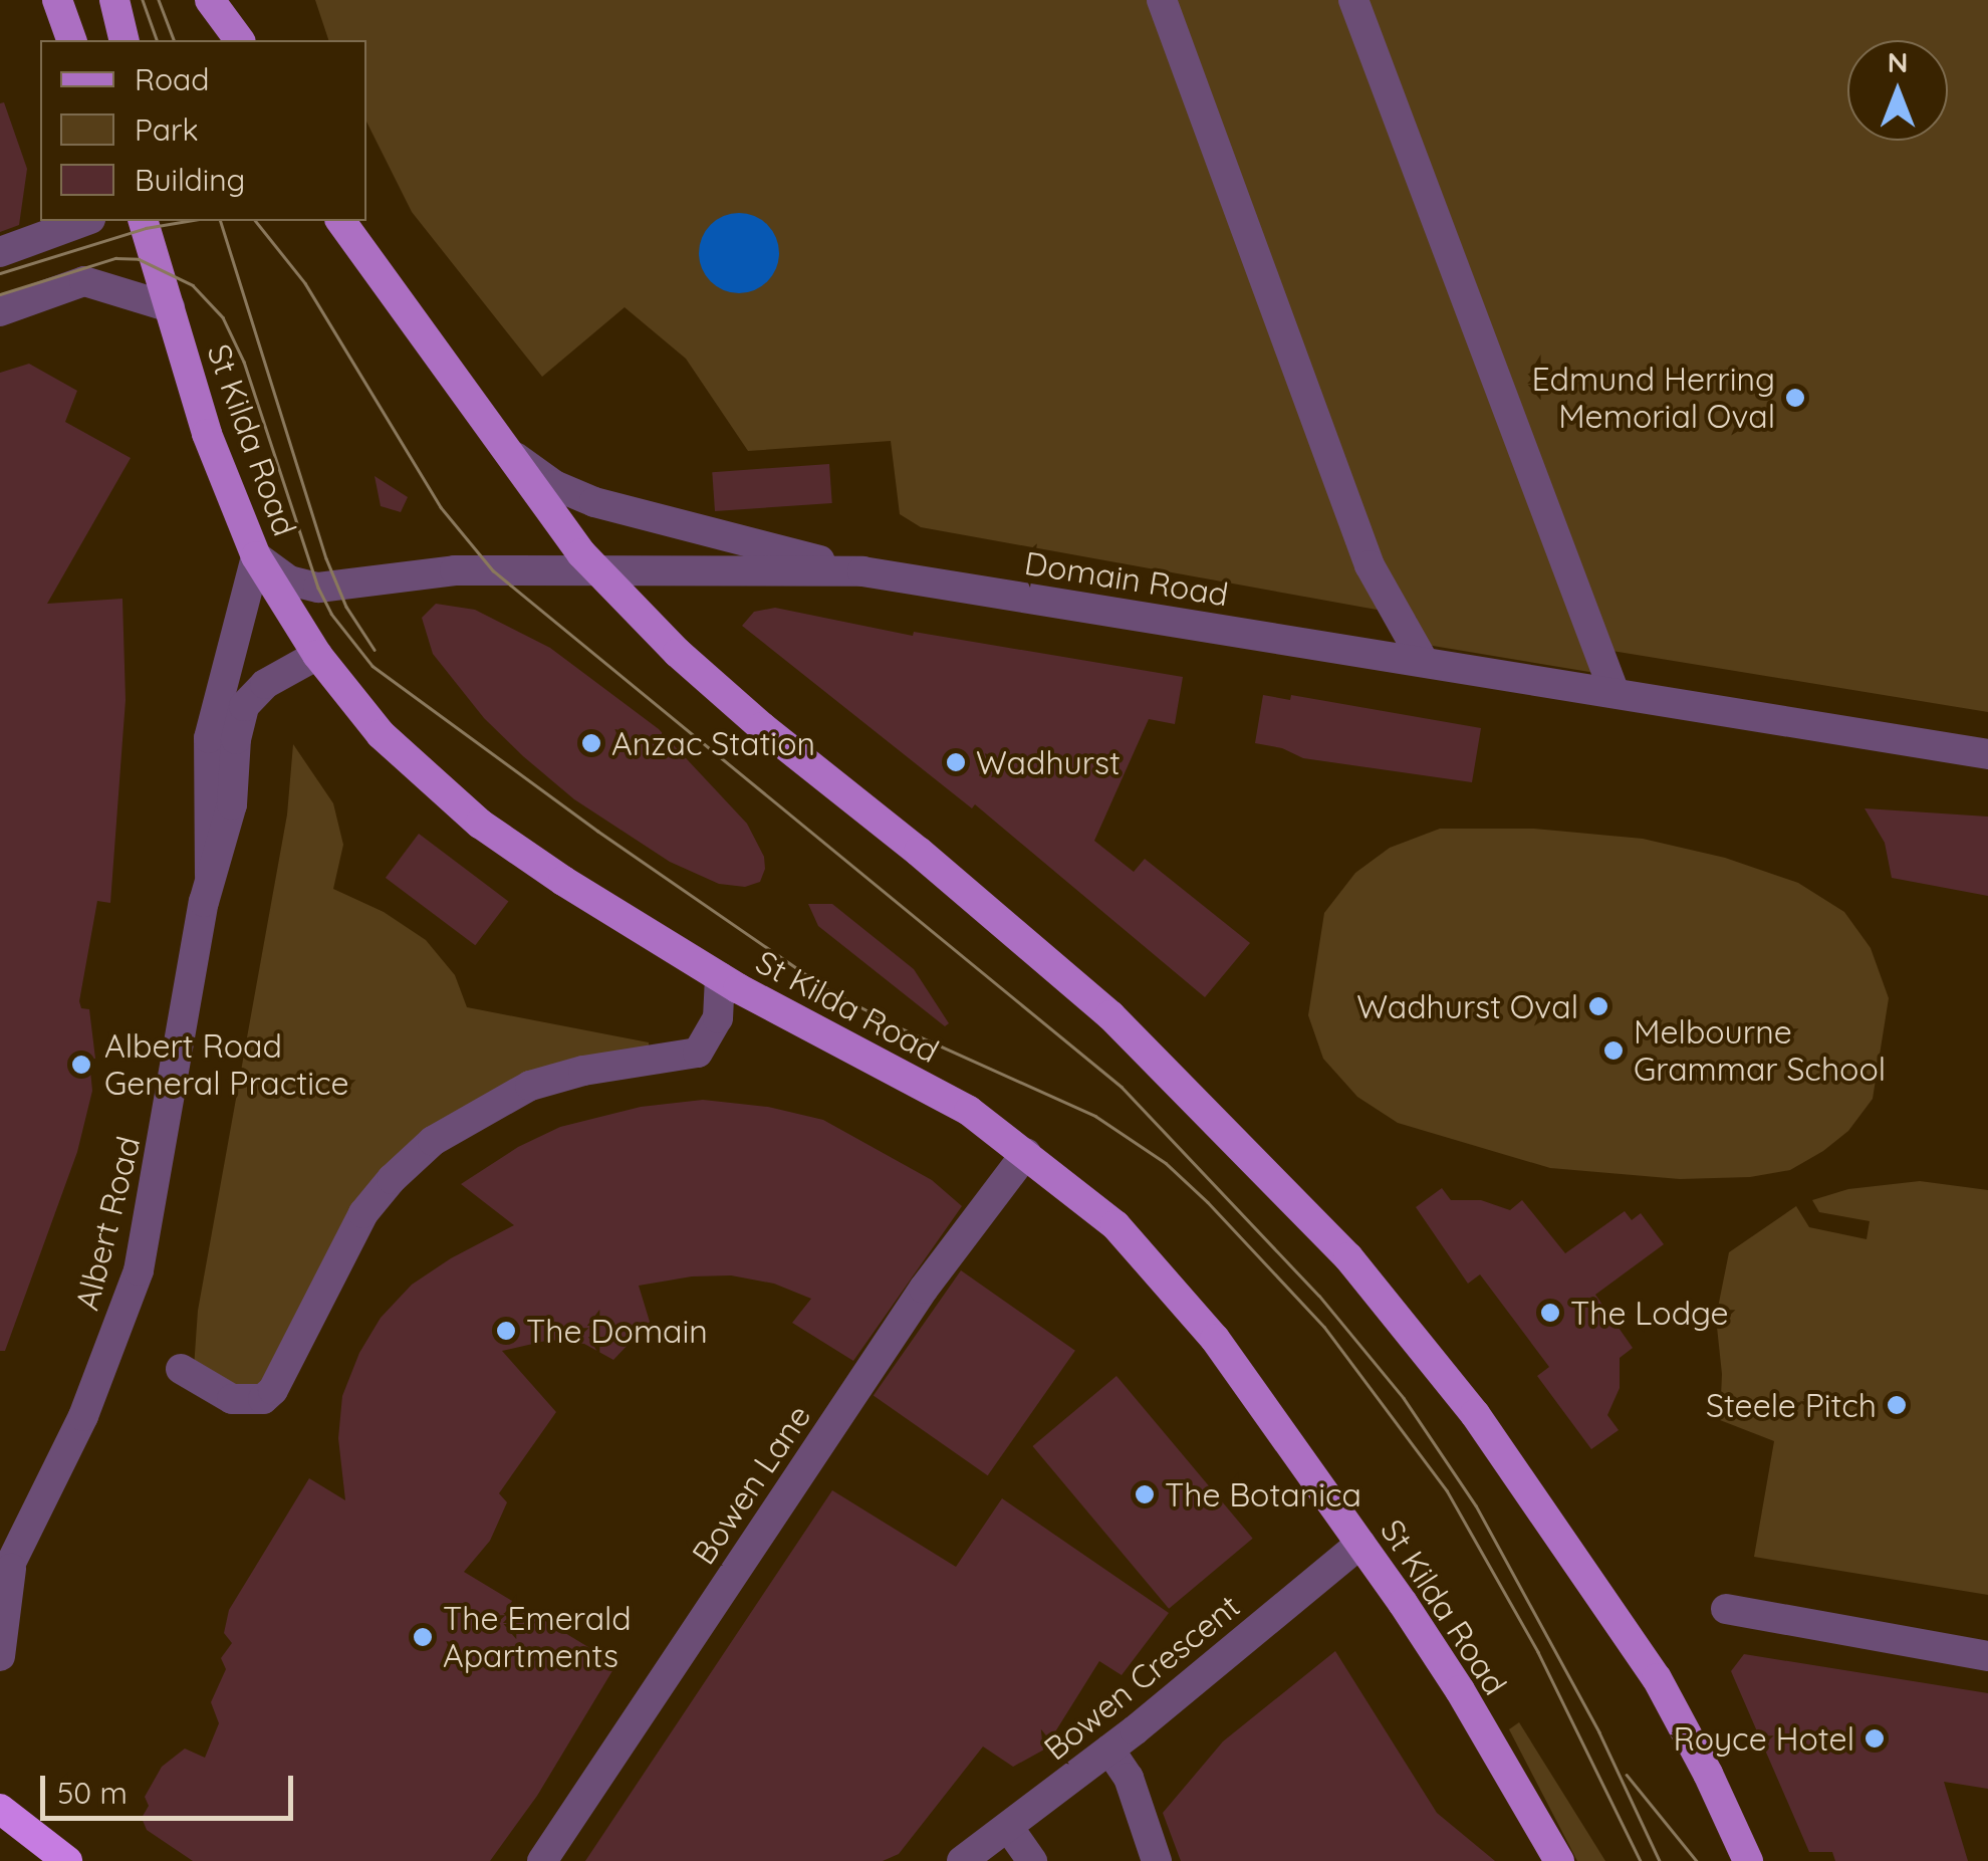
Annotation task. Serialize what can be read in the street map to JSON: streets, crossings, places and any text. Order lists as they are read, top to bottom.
{
  "streets": {
    "main road": ["St Kilda Road"],
    "street": [
      "Domain Road",
      "Albert Road",
      "Bowen Lane",
      "Bowen Crescent"
    ]
  },
  "crossings": [
    ["St Kilda Road", "Domain Road"],
    ["St Kilda Road", "Albert Road"],
    ["St Kilda Road", "Bowen Lane"],
    ["St Kilda Road", "Bowen Crescent"],
    ["Domain Road", "Albert Road"]
  ],
  "places": [
    "Edmund Herring Memorial Oval",
    "Anzac Station",
    "Wadhurst",
    "Wadhurst Oval",
    "Melbourne Grammar School",
    "Albert Road General Practice",
    "The Lodge",
    "The Domain",
    "Steele Pitch",
    "The Botanica",
    "The Emerald Apartments",
    "Royce Hotel"
  ],
  "legend": ["Road", "Park", "Building"],
  "scale_bar": "50 m",
  "north": "top"
}
